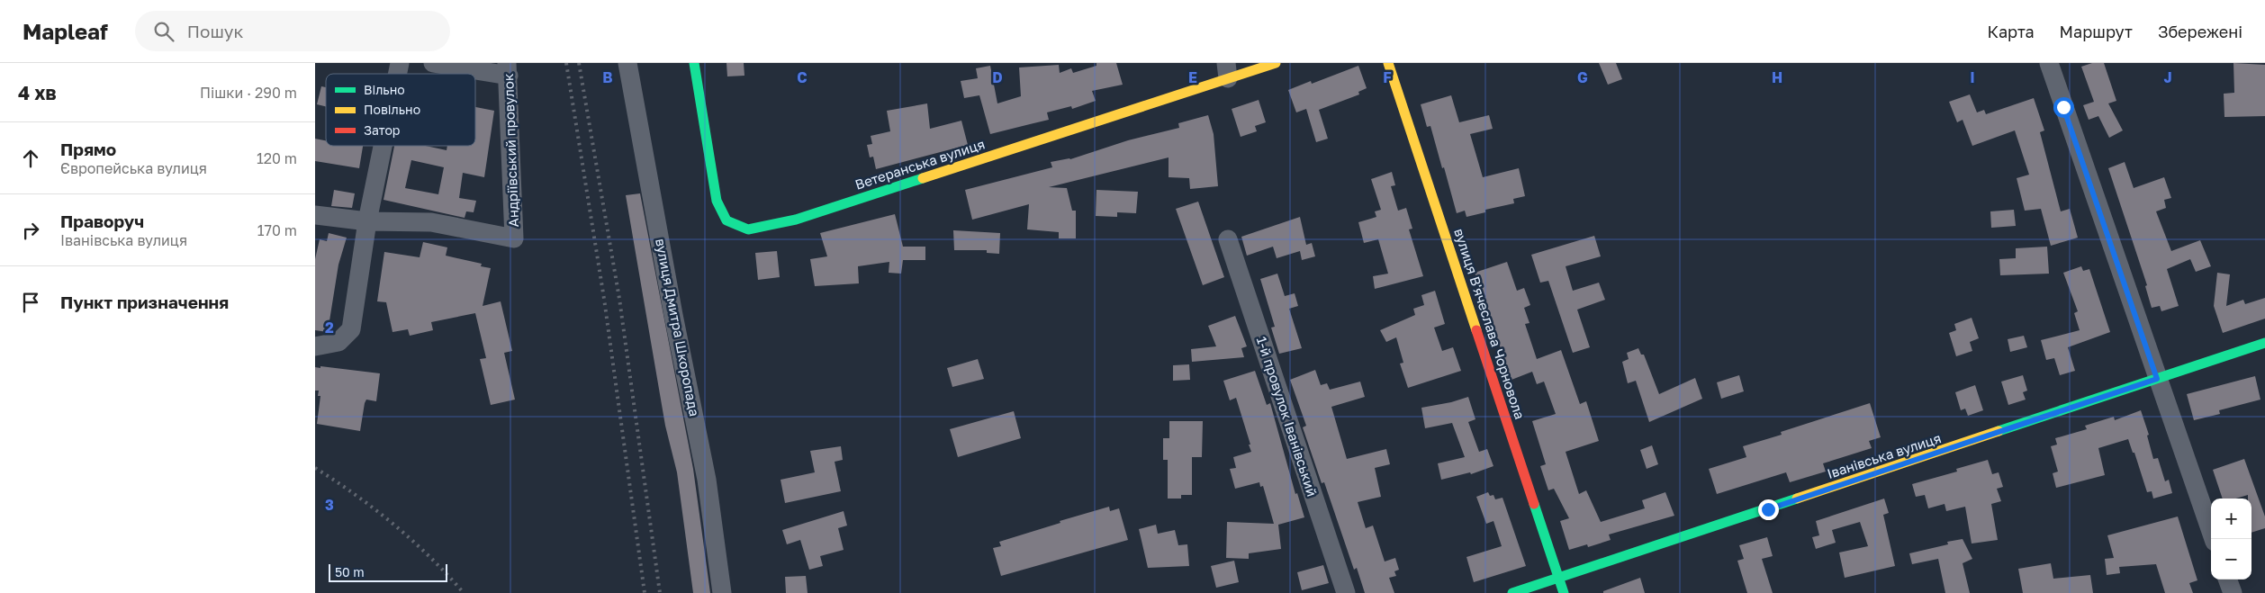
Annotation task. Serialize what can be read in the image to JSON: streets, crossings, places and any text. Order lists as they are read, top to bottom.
{
  "streets": {
    "street": [
      "Андріївський провулок",
      "Ветеранська вулиця",
      "вулиця В'ячеслава Чорновола",
      "вулиця Дмитра Шкоропада",
      "1-й провулок Іванівський",
      "Іванівська вулиця"
    ]
  },
  "crossings": [
    ["вулиця В'ячеслава Чорновола", "Іванівська вулиця"]
  ],
  "legend": ["Вільно", "Повільно", "Затор"],
  "scale_bar": "50 m",
  "page": {
    "header": "Mapleaf",
    "search": "Пошук",
    "nav": ["Карта", "Маршрут", "Збережені"],
    "heading": ["4 хв", "Пішки · 290 m"],
    "list": [
      ["Прямо", "Європейська вулиця", "120 m"],
      ["Праворуч", "Іванівська вулиця", "170 m"],
      "Пункт призначення"
    ],
    "map_buttons": ["+", "−"],
    "scale": "50 m"
  },
  "grid": {
    "columns": [
      "B",
      "C",
      "D",
      "E",
      "F",
      "G",
      "H",
      "I",
      "J"
    ],
    "rows": ["2", "3"]
  }
}
